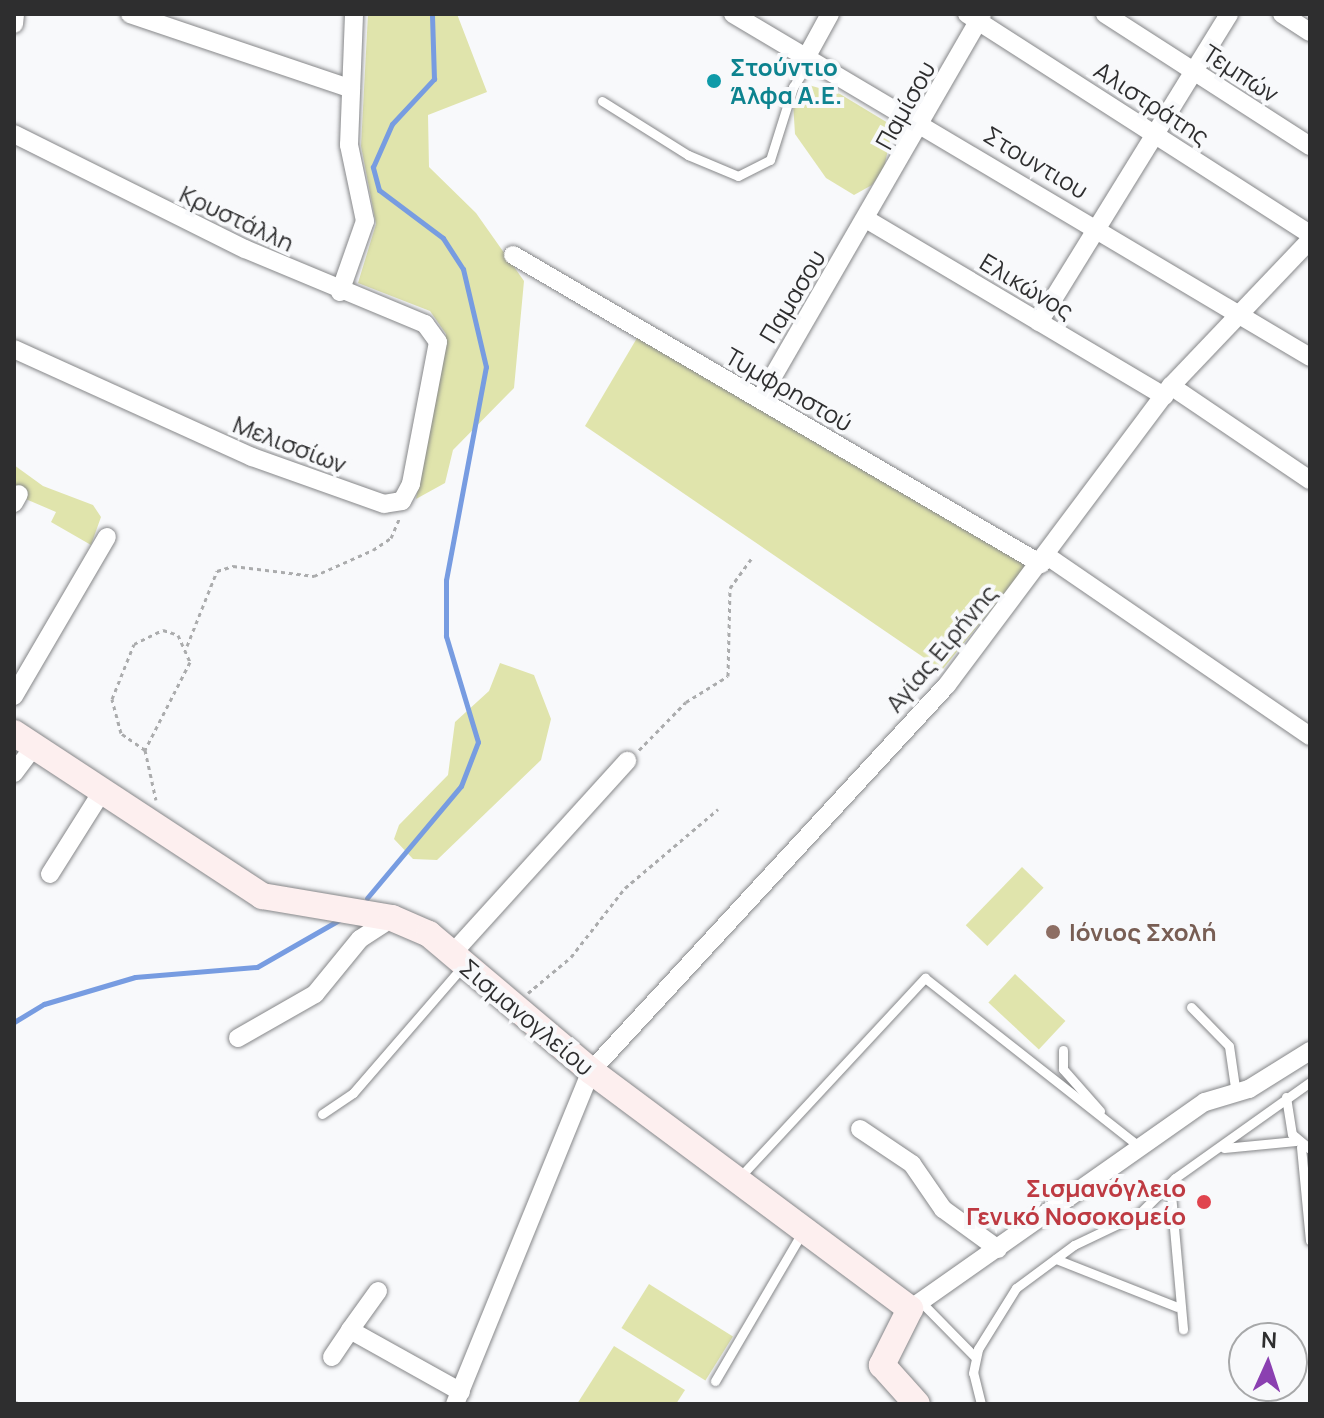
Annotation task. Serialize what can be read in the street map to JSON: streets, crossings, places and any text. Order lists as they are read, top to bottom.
{
  "streets": {
    "street": [
      "Τεμπών",
      "Αλιστράτης",
      "Παμίσου",
      "Στουντιου",
      "Κρυστάλλη",
      "Ελικώνος",
      "Παμασου",
      "Τυμφρηστού",
      "Μελισσίων",
      "Αγίας Ειρήνης",
      "Σισμανογλείου"
    ]
  },
  "crossings": [
    ["Αλιστράτης", "Παμίσου"],
    ["Αλιστράτης", "Αγίας Ειρήνης"],
    ["Παμίσου", "Στουντιου"],
    ["Παμίσου", "Ελικώνος"],
    ["Παμίσου", "Παμασου"],
    ["Στουντιου", "Αγίας Ειρήνης"],
    ["Κρυστάλλη", "Μελισσίων"],
    ["Ελικώνος", "Παμασου"],
    ["Ελικώνος", "Αγίας Ειρήνης"],
    ["Παμασου", "Τυμφρηστού"],
    ["Τυμφρηστού", "Αγίας Ειρήνης"],
    ["Αγίας Ειρήνης", "Σισμανογλείου"]
  ],
  "places": ["Στούντιο Άλφα Α.Ε.", "Ιόνιος Σχολή", "Σισμανόγλειο Γενικό Νοσοκομείο"],
  "north": "top"
}
